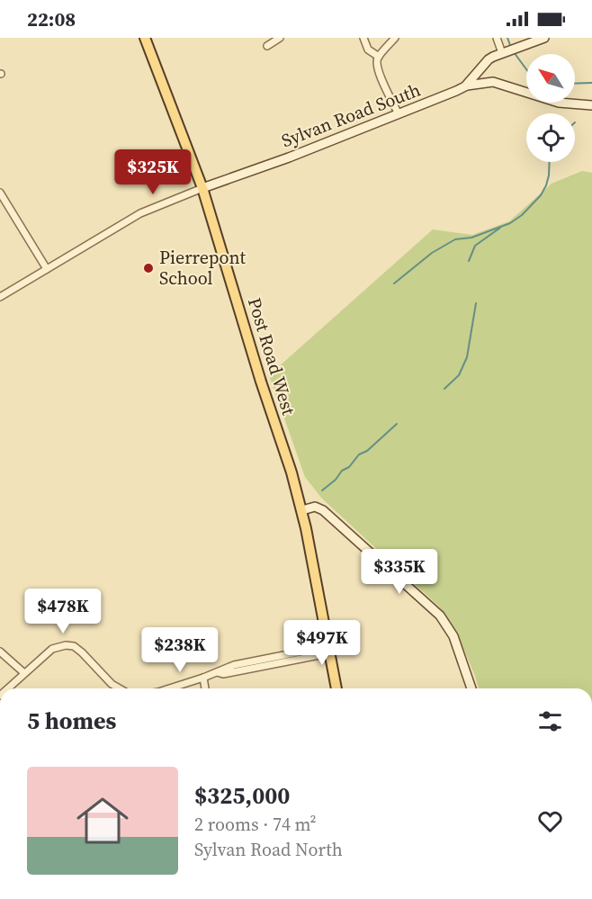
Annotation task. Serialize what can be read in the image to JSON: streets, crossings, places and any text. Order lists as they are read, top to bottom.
{
  "streets": {
    "main road": ["Post Road West"],
    "street": ["Sylvan Road South"]
  },
  "crossings": [
    ["Sylvan Road South", "Post Road West"]
  ],
  "places": ["Pierrepont School"],
  "north": "top left",
  "page": {
    "status": "22:08",
    "price": [
      "$325K",
      "$335K",
      "$478K",
      "$497K",
      "$238K"
    ],
    "heading": "5 homes",
    "list": [
      {
        "name": "$325,000",
        "note": "2 rooms · 74 m² · Sylvan Road North"
      }
    ]
  }
}
